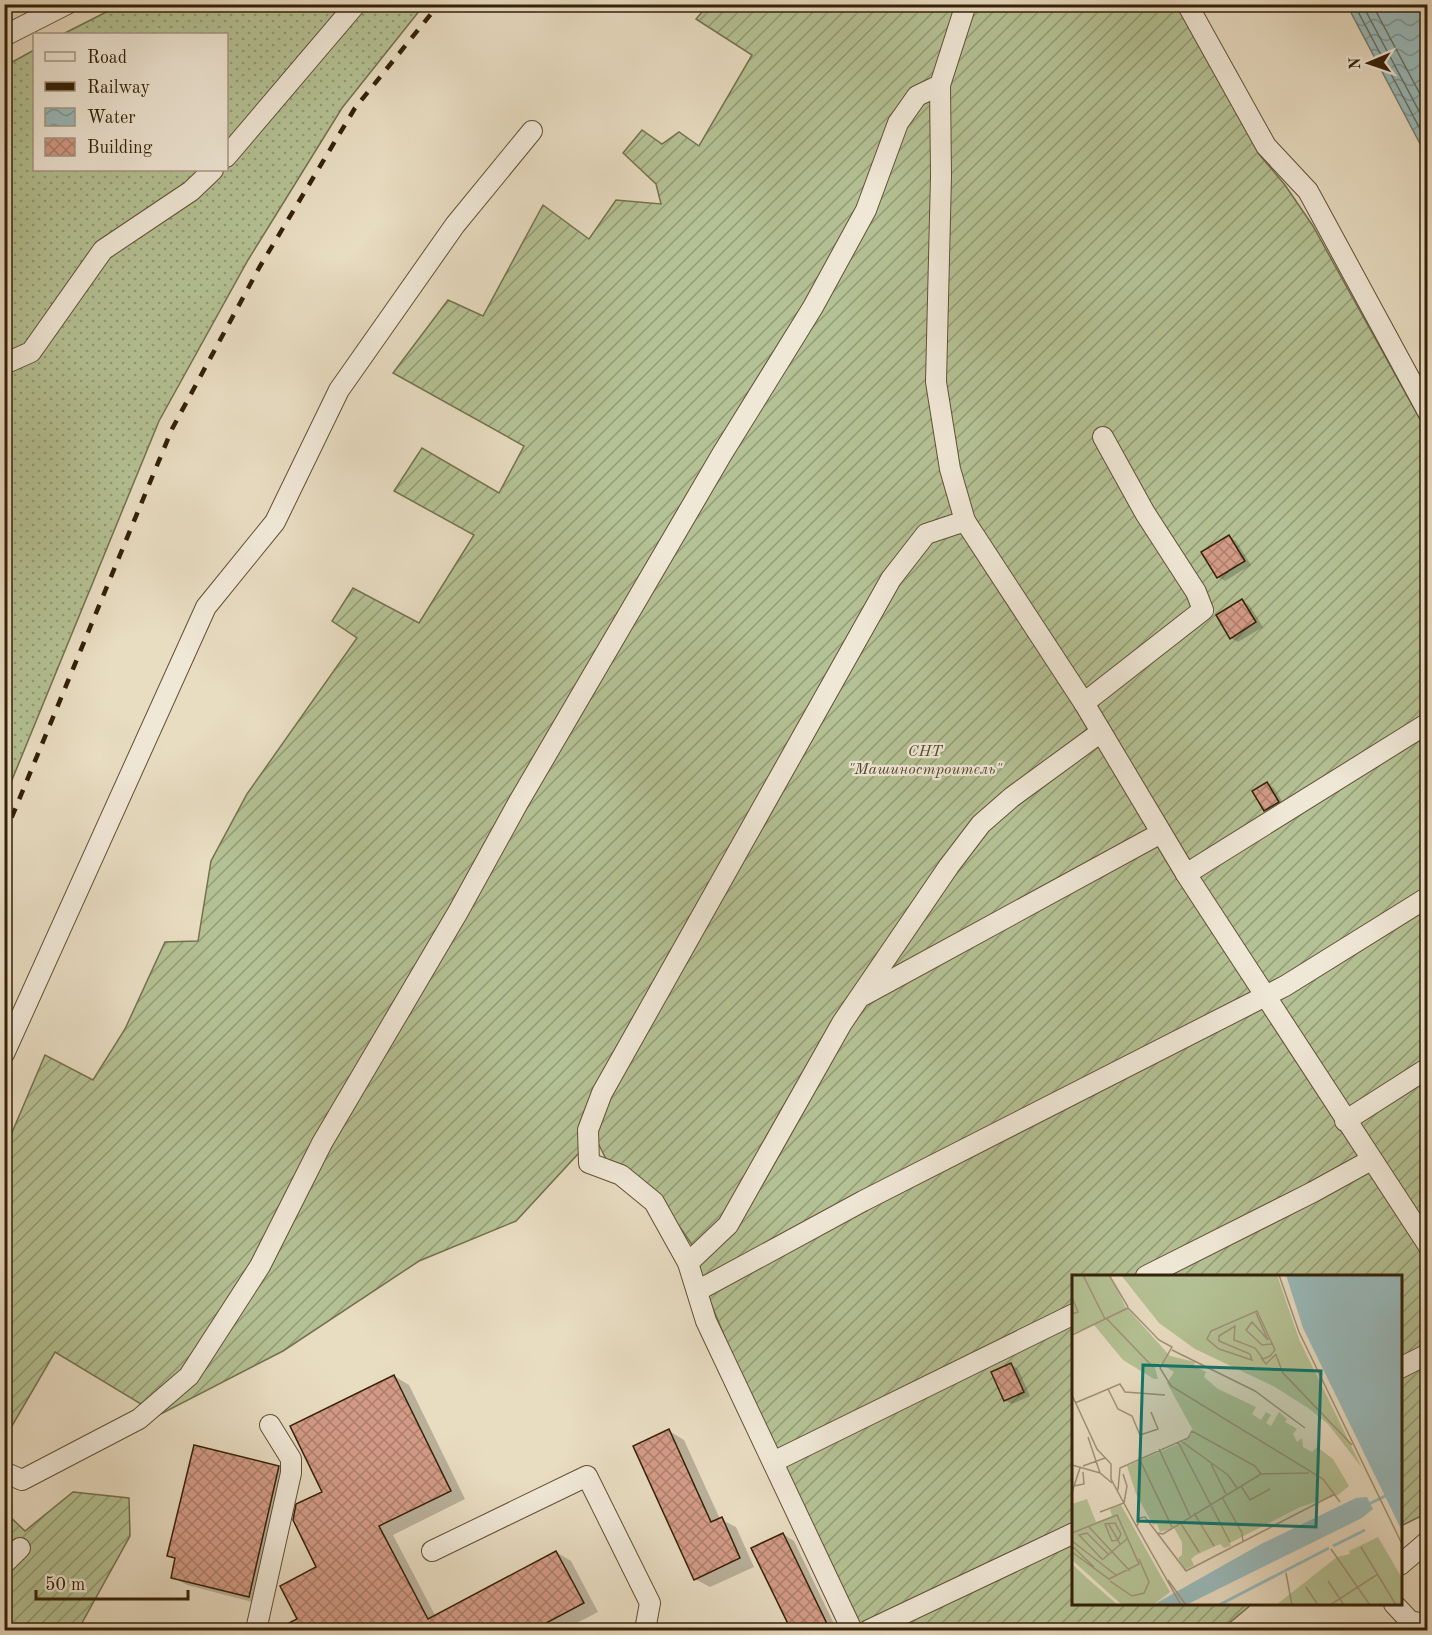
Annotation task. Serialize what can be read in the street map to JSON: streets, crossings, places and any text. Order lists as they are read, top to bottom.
{
  "parks": ["СНТ \"Машиностроитель\""],
  "legend": [
    "Road",
    "Railway",
    "Water",
    "Building"
  ],
  "scale_bar": "50 m",
  "north": "left"
}
